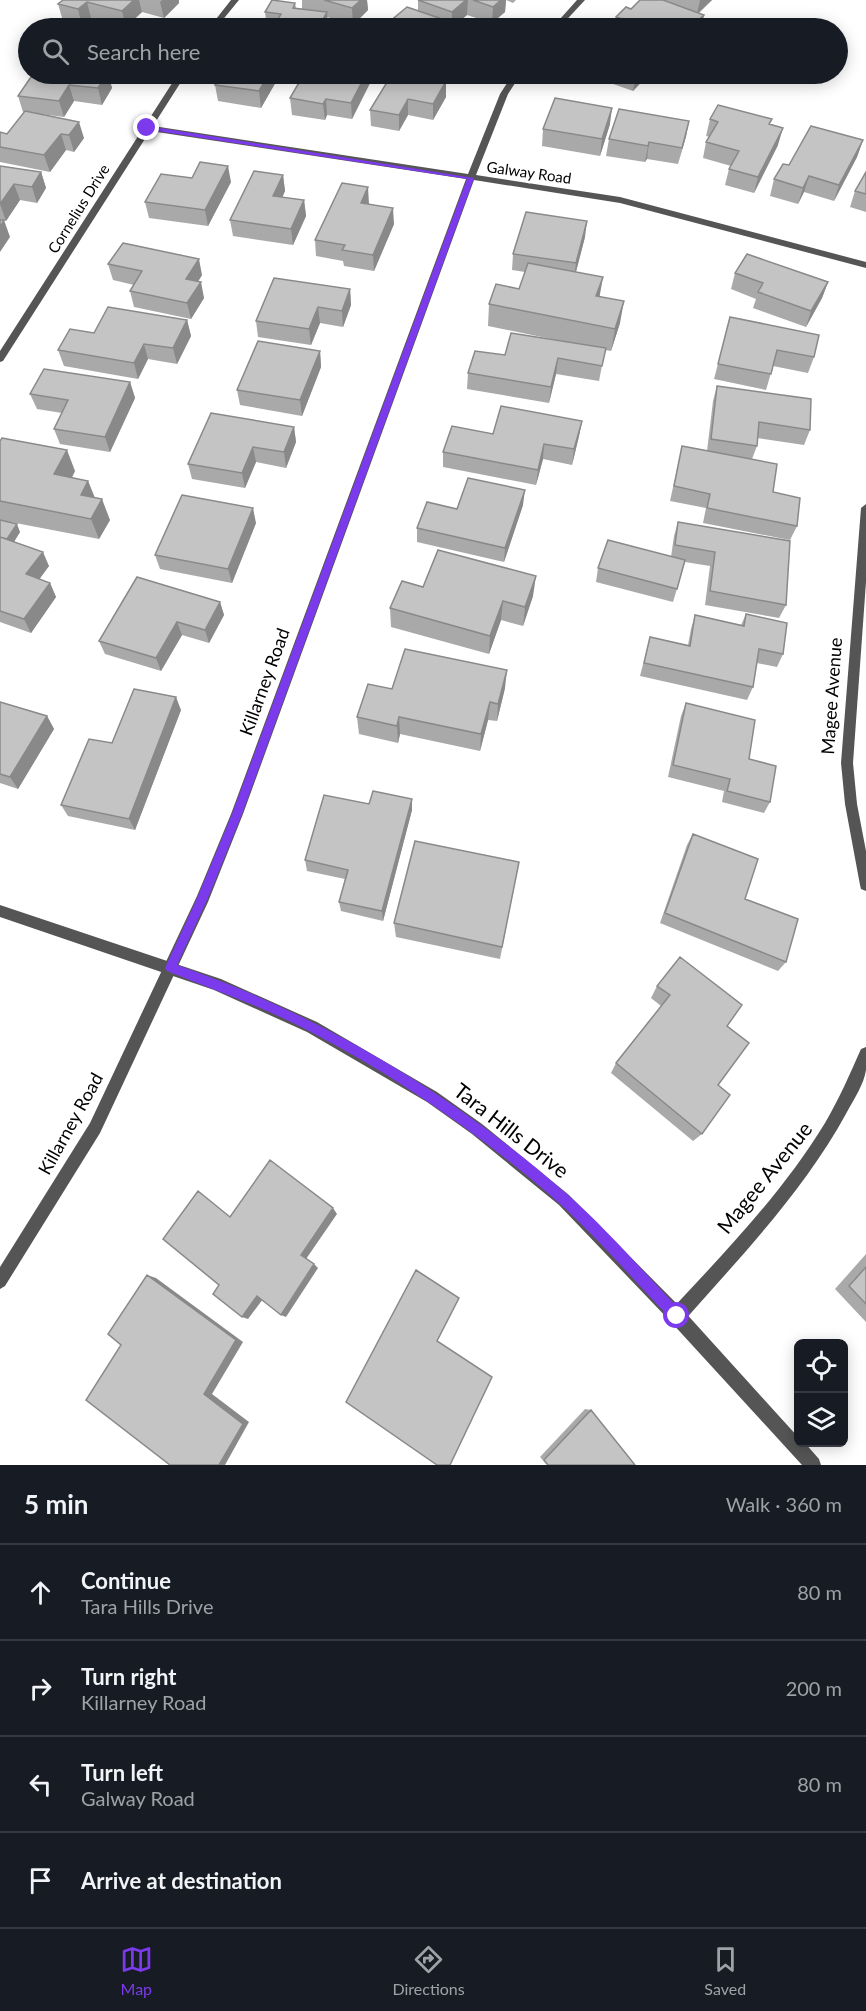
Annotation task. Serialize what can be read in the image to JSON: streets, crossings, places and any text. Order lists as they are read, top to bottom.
{
  "streets": {
    "street": [
      "Galway Road",
      "Cornelius Drive",
      "Killarney Road",
      "Magee Avenue",
      "Tara Hills Drive"
    ]
  },
  "crossings": [
    ["Galway Road", "Cornelius Drive"],
    ["Galway Road", "Killarney Road"],
    ["Killarney Road", "Tara Hills Drive"],
    ["Magee Avenue", "Tara Hills Drive"]
  ],
  "page": {
    "search": "Search here",
    "heading": ["5 min", "Walk · 360 m"],
    "list": [
      ["Continue", "Tara Hills Drive", "80 m"],
      ["Turn right", "Killarney Road", "200 m"],
      ["Turn left", "Galway Road", "80 m"],
      "Arrive at destination"
    ],
    "nav": ["Map", "Directions", "Saved"]
  }
}
